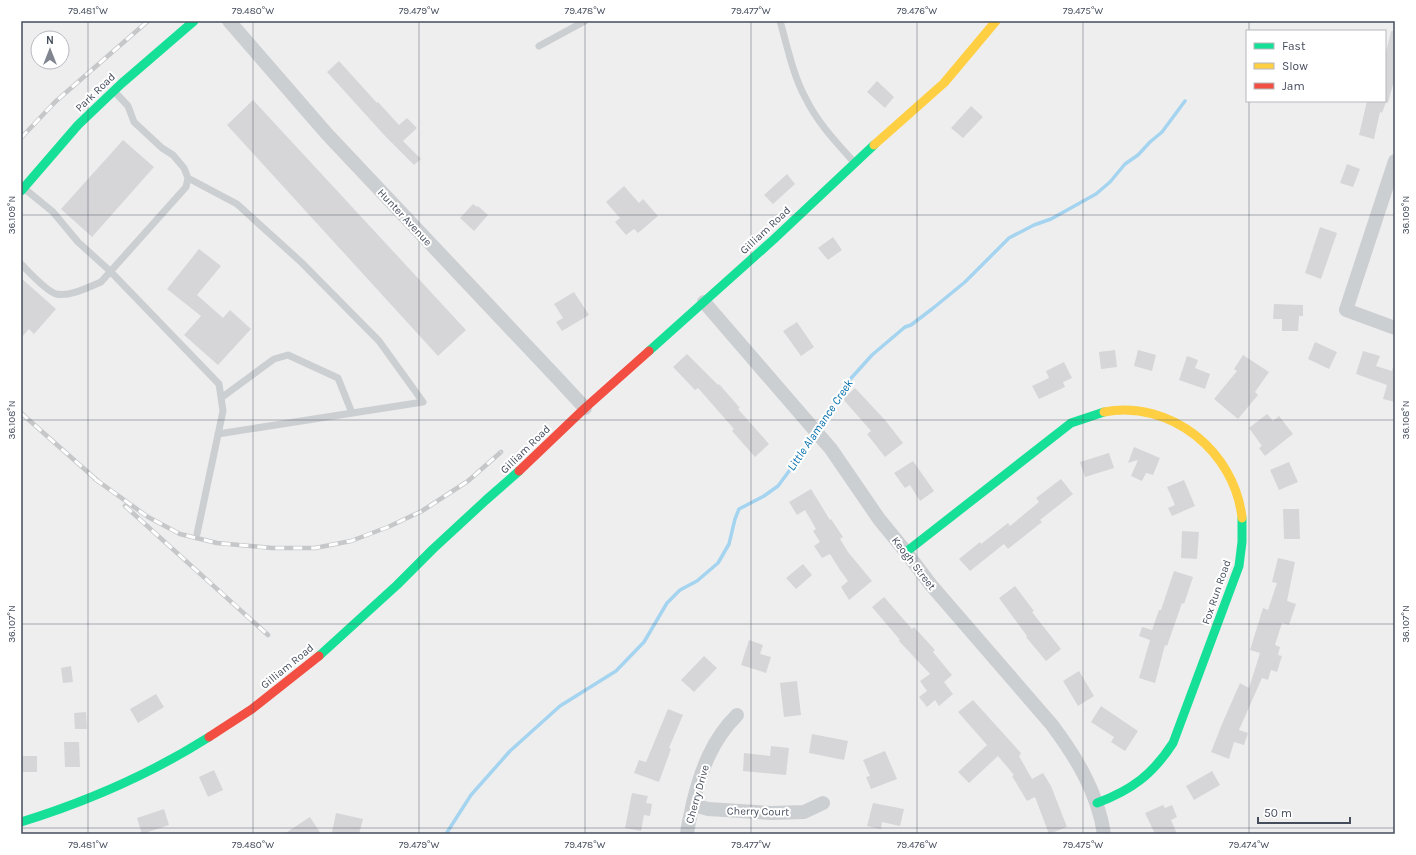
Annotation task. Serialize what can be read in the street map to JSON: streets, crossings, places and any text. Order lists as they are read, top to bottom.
{
  "streets": {
    "street": [
      "Park Road",
      "Hunter Avenue",
      "Gilliam Road",
      "Keogh Street",
      "Fox Run Road",
      "Cherry Drive",
      "Cherry Court"
    ]
  },
  "crossings": [
    ["Hunter Avenue", "Gilliam Road"],
    ["Gilliam Road", "Keogh Street"],
    ["Keogh Street", "Fox Run Road"],
    ["Cherry Drive", "Cherry Court"]
  ],
  "water": ["Little Alamance Creek"],
  "legend": ["Fast", "Slow", "Jam"],
  "scale_bar": "50 m",
  "north": "top",
  "coordinates": [
    "79.481°W",
    "79.480°W",
    "79.479°W",
    "79.478°W",
    "79.477°W",
    "79.476°W",
    "79.475°W",
    "36.109°N",
    "36.108°N",
    "36.107°N",
    "79.474°W"
  ]
}
